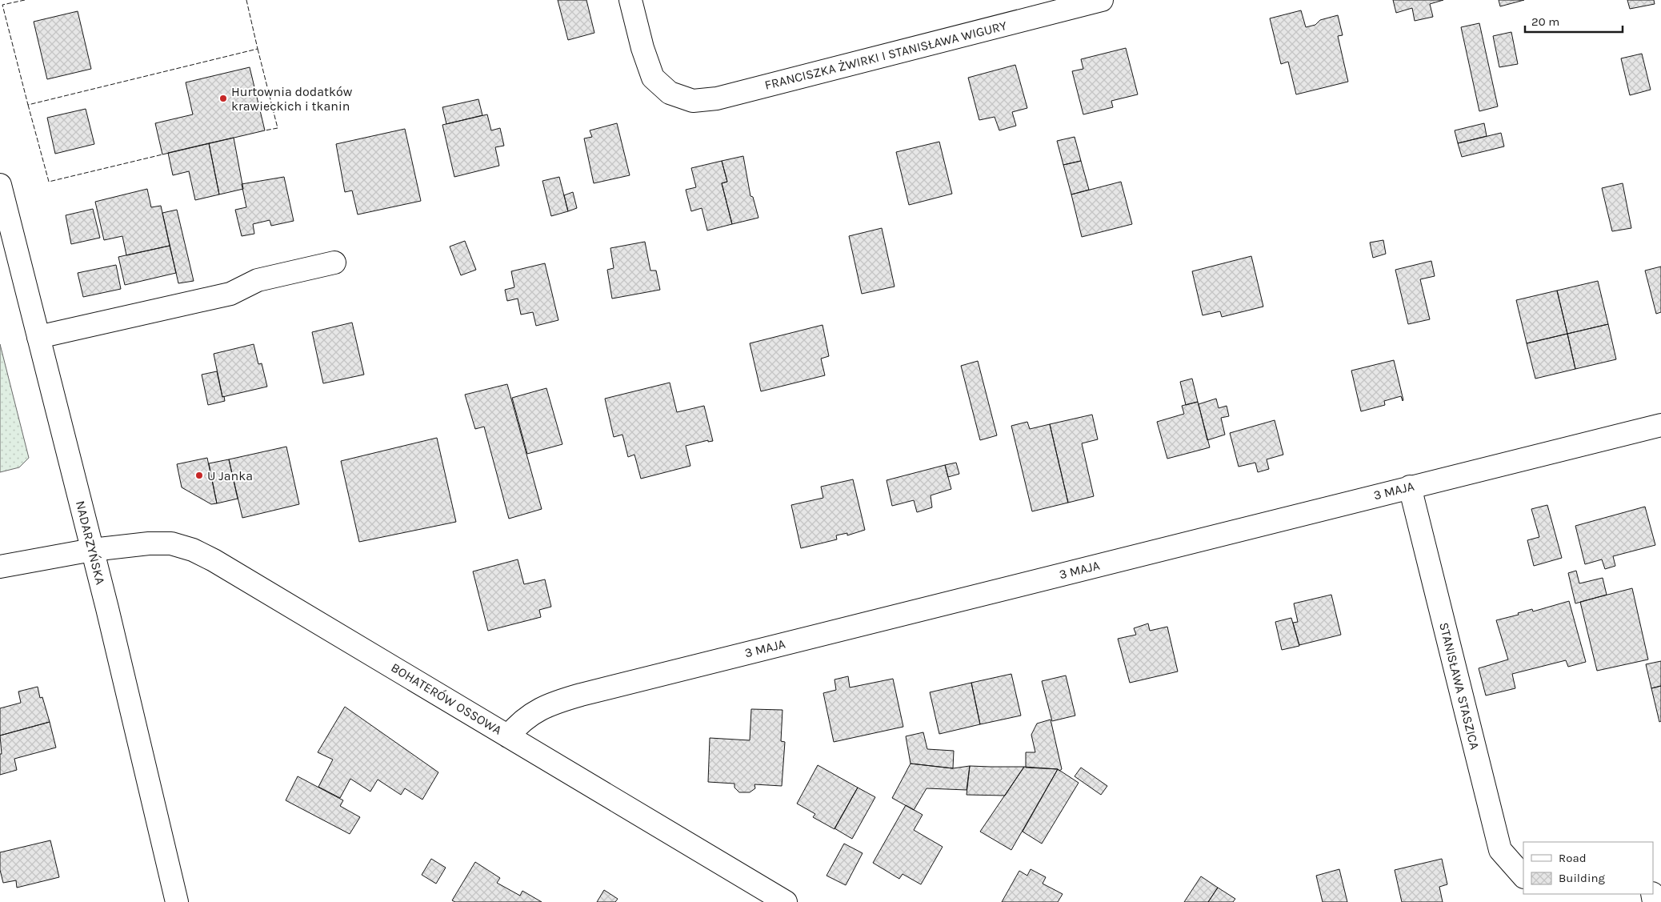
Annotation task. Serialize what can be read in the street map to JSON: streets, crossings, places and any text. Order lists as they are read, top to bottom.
{
  "streets": {
    "street": [
      "FRANCISZKA ŻWIRKI I STANISŁAWA WIGURY",
      "3 MAJA",
      "NADARZYŃSKA",
      "STANISŁAWA STASZICA",
      "BOHATERÓW OSSOWA"
    ]
  },
  "crossings": [
    ["3 MAJA", "STANISŁAWA STASZICA"],
    ["3 MAJA", "BOHATERÓW OSSOWA"],
    ["NADARZYŃSKA", "BOHATERÓW OSSOWA"]
  ],
  "places": ["Hurtownia dodatków krawieckich i tkanin", "U Janka"],
  "legend": ["Road", "Building"],
  "scale_bar": "20 m"
}
